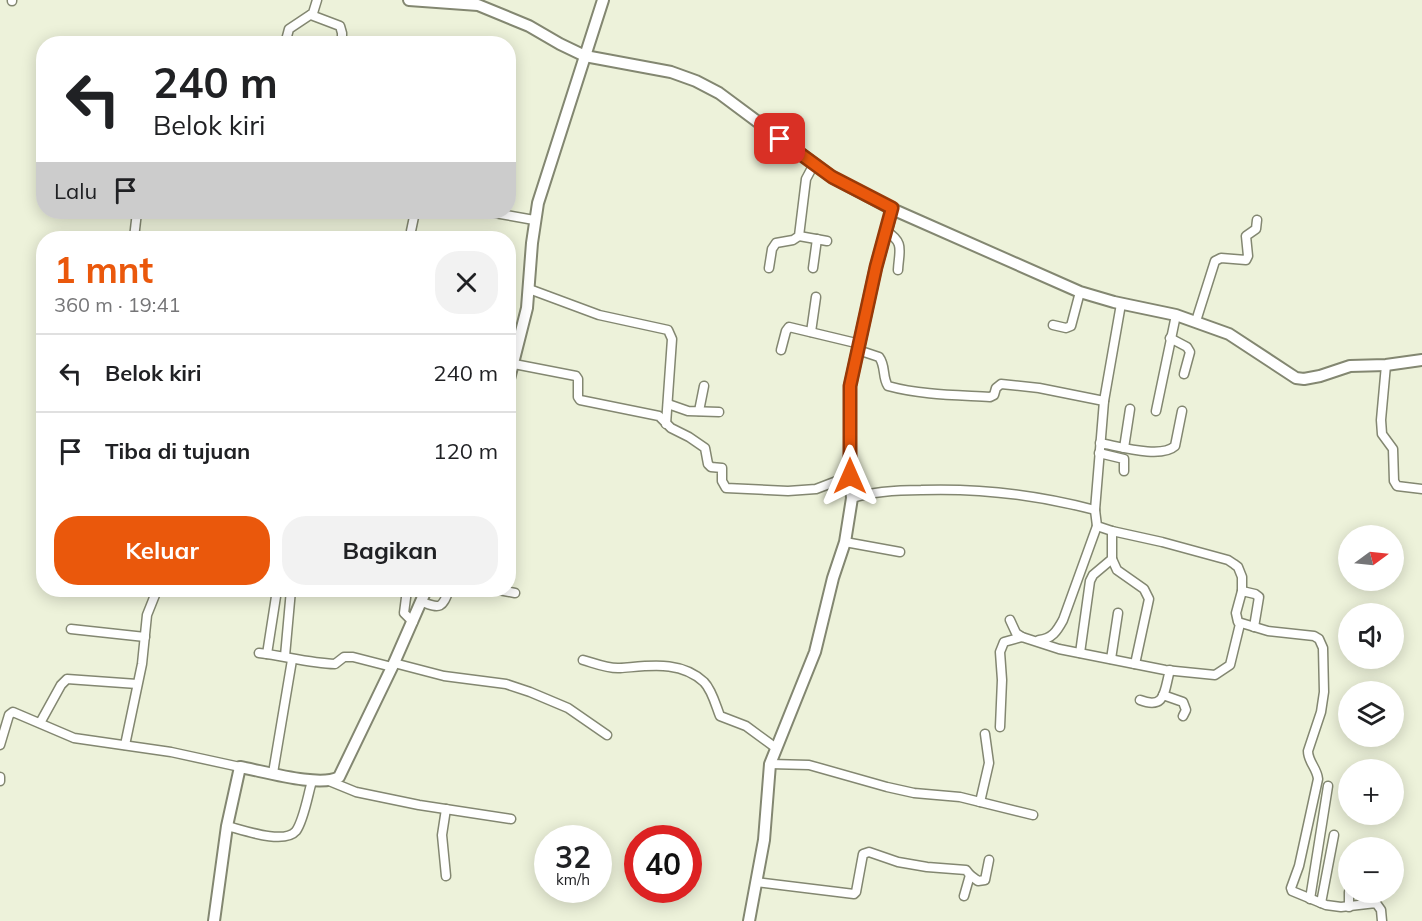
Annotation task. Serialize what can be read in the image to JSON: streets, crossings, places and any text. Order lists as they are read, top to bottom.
{
  "north": "right",
  "page": {
    "turn": ["240 m", "Belok kiri"],
    "then": "Lalu",
    "heading": ["1 mnt", "360 m · 19:41"],
    "list": [
      {
        "name": "Belok kiri",
        "value": "240 m"
      },
      {
        "name": "Tiba di tujuan",
        "value": "120 m"
      }
    ],
    "buttons": ["Keluar", "Bagikan"],
    "map_buttons": ["+", "−"],
    "speed": "32 km/h",
    "limit": "40"
  }
}
